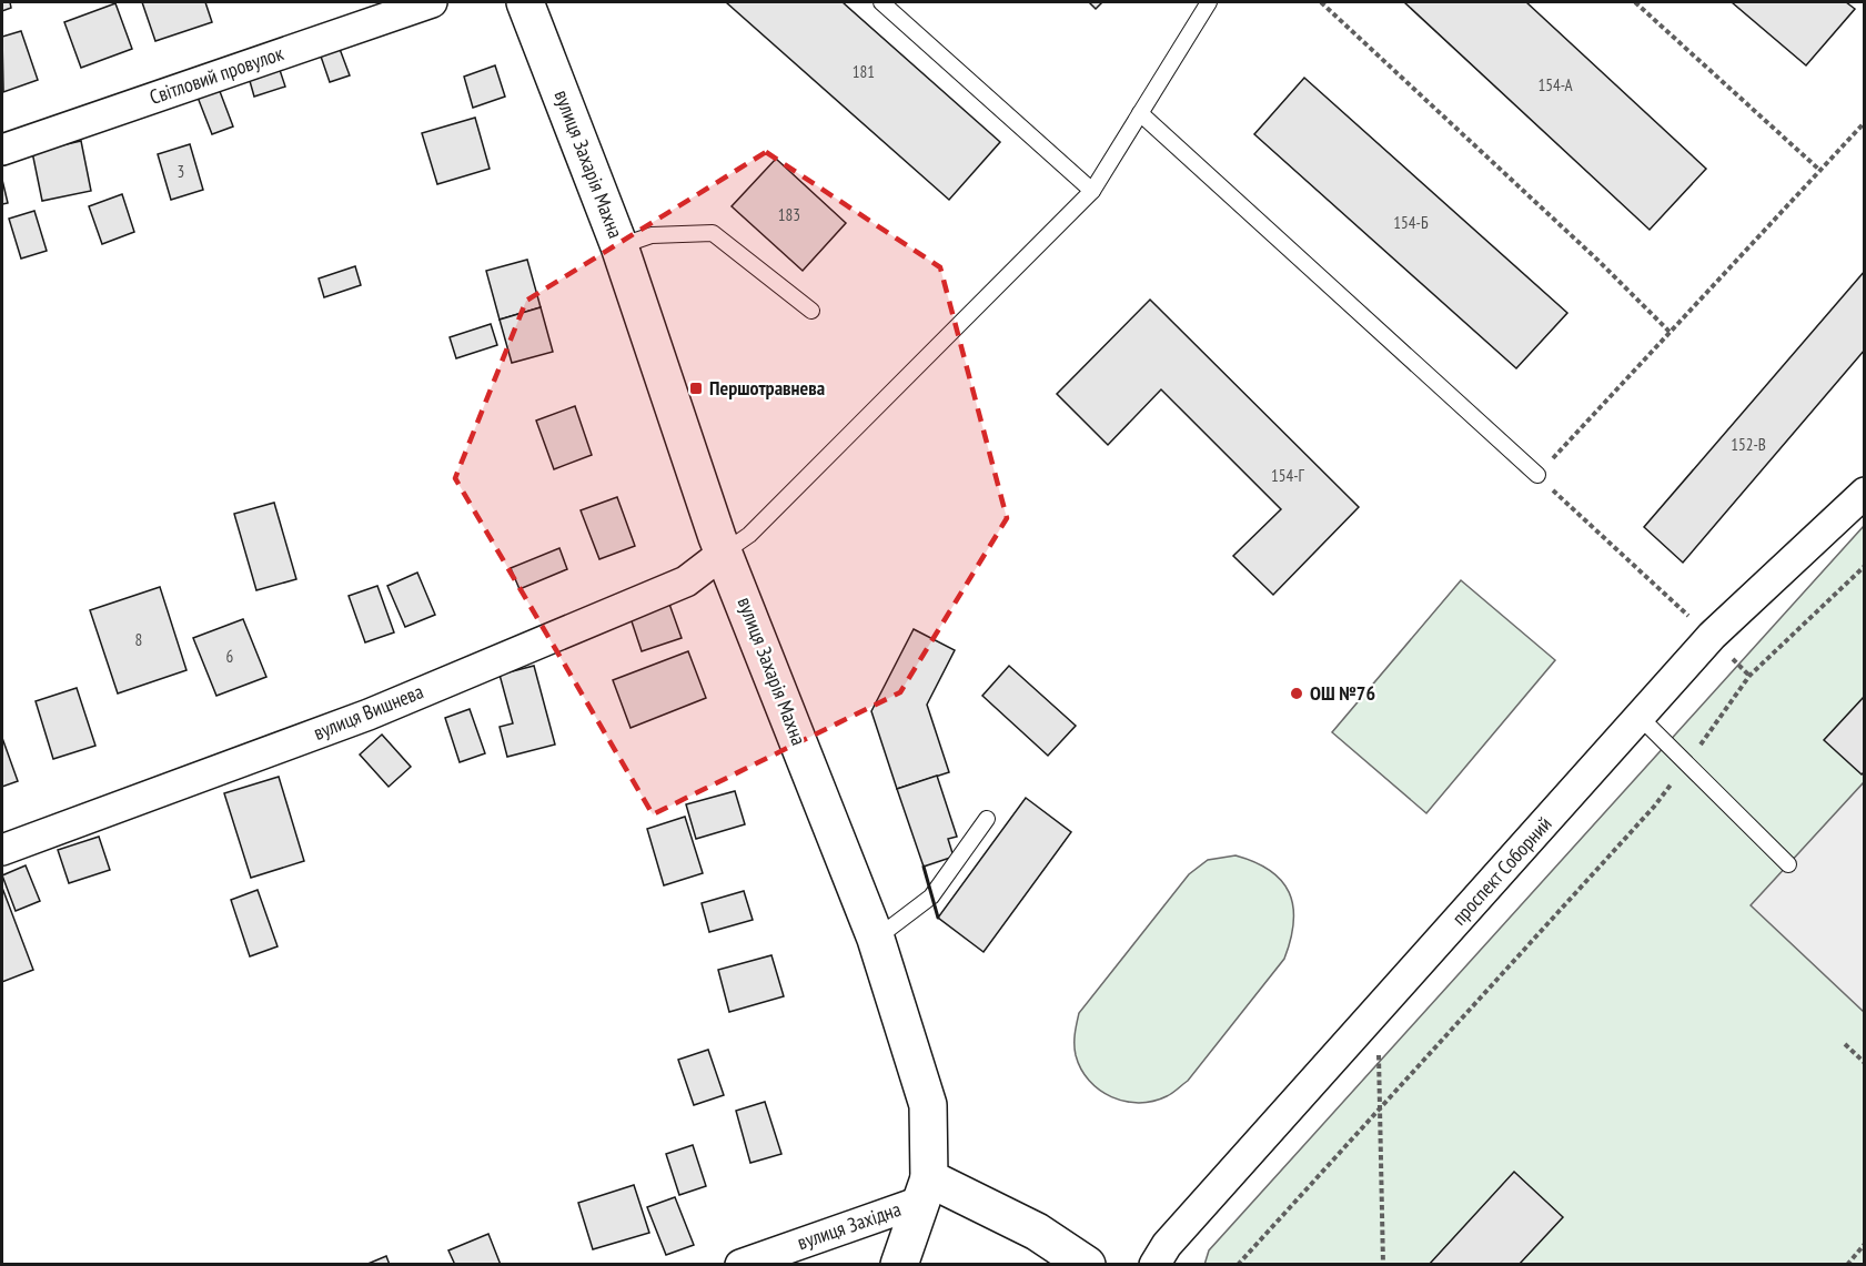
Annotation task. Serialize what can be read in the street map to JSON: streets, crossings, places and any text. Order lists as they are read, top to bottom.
{
  "streets": {
    "street": [
      "Світловий провулок",
      "вулиця Захарія Махна",
      "вулиця Вишнева",
      "проспект Соборний",
      "вулиця Західна"
    ]
  },
  "crossings": [
    ["вулиця Захарія Махна", "вулиця Вишнева"],
    ["вулиця Захарія Махна", "вулиця Західна"]
  ],
  "places": {
    "transit": ["Першотравнева"],
    "other": ["ОШ №76"]
  },
  "house_numbers": [
    "181",
    "154-А",
    "3",
    "183",
    "154-Б",
    "152-В",
    "154-Г",
    "8",
    "6"
  ]
}
